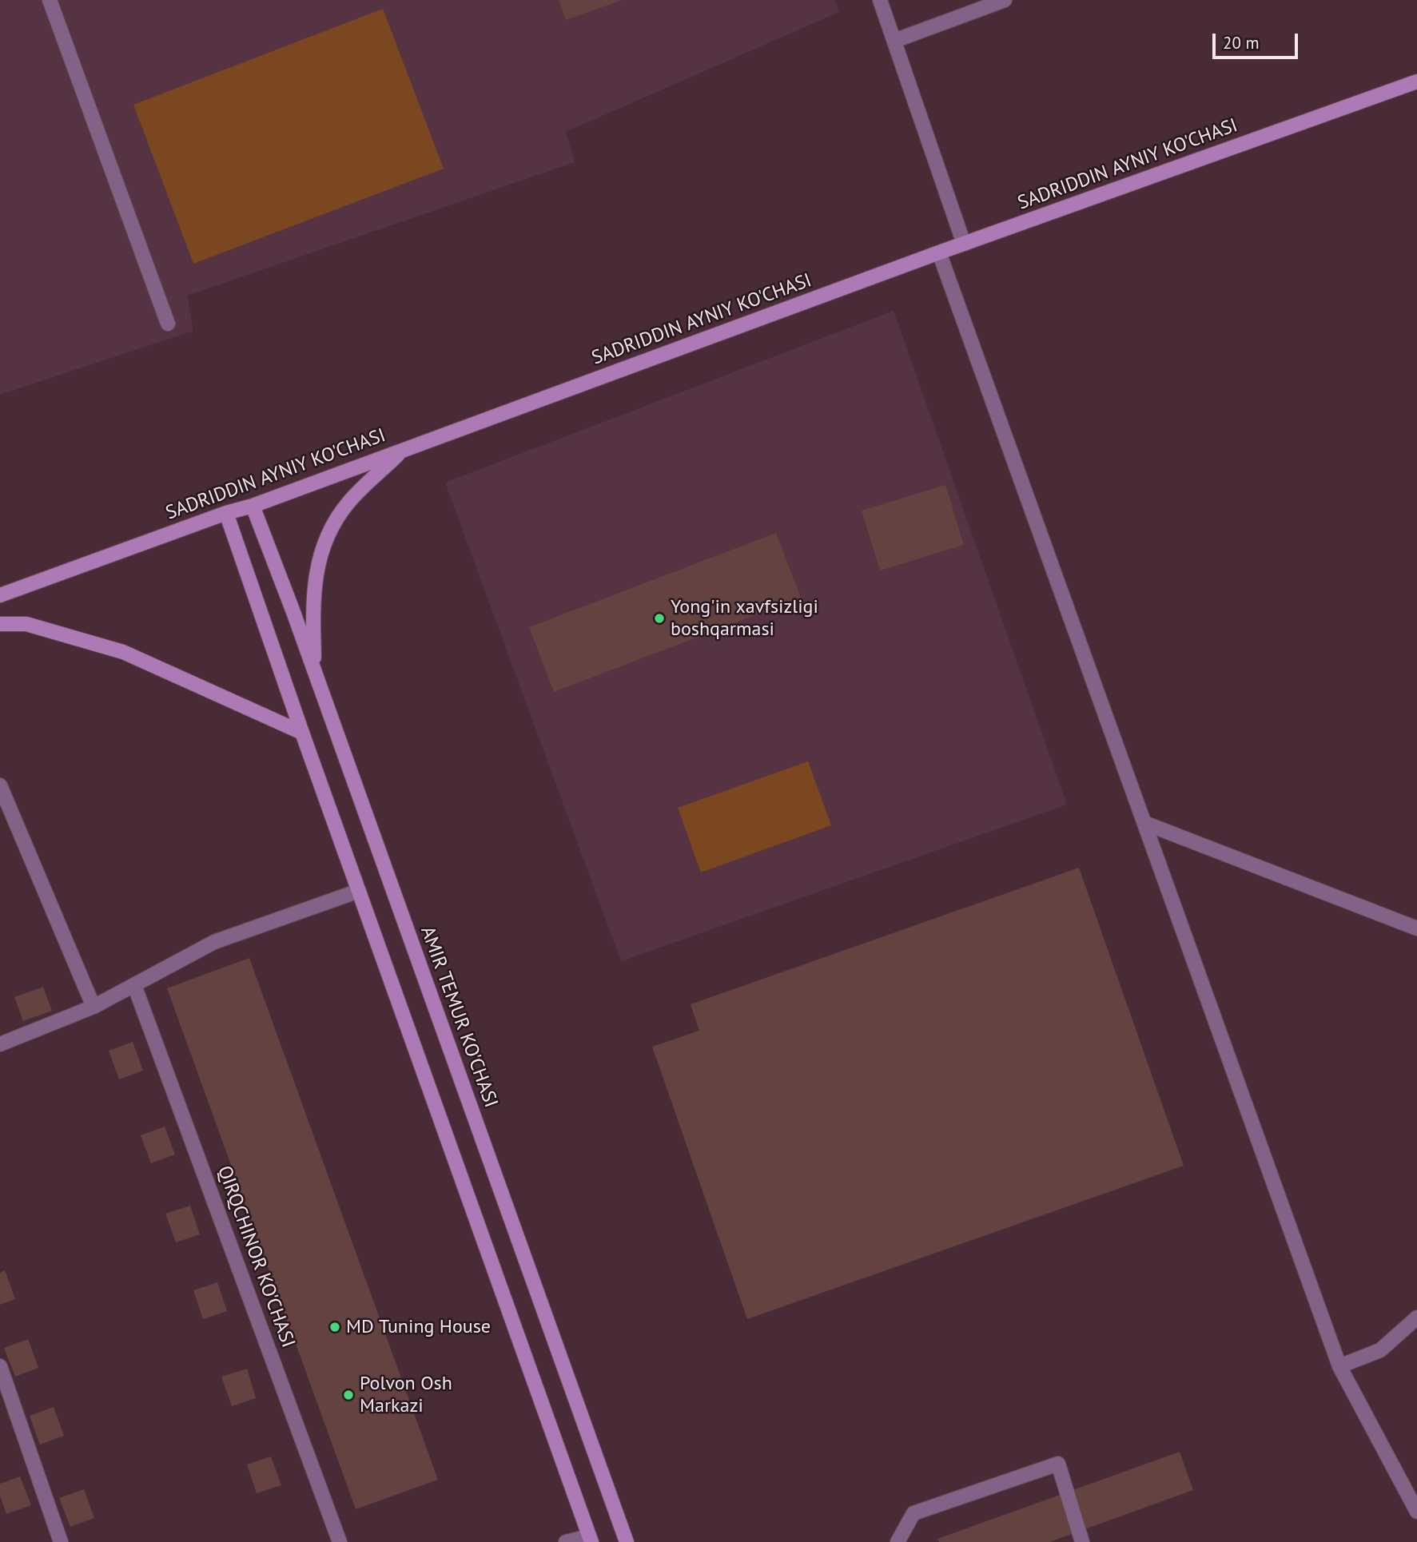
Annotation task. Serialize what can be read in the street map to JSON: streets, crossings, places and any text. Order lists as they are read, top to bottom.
{
  "streets": {
    "street": ["SADRIDDIN AYNIY KO'CHASI", "AMIR TEMUR KO'CHASI", "QIRQCHINOR KO'CHASI"]
  },
  "crossings": [
    ["SADRIDDIN AYNIY KO'CHASI", "AMIR TEMUR KO'CHASI"]
  ],
  "places": ["Yong'in xavfsizligi boshqarmasi", "MD Tuning House", "Polvon Osh Markazi"],
  "scale_bar": "20 m"
}
